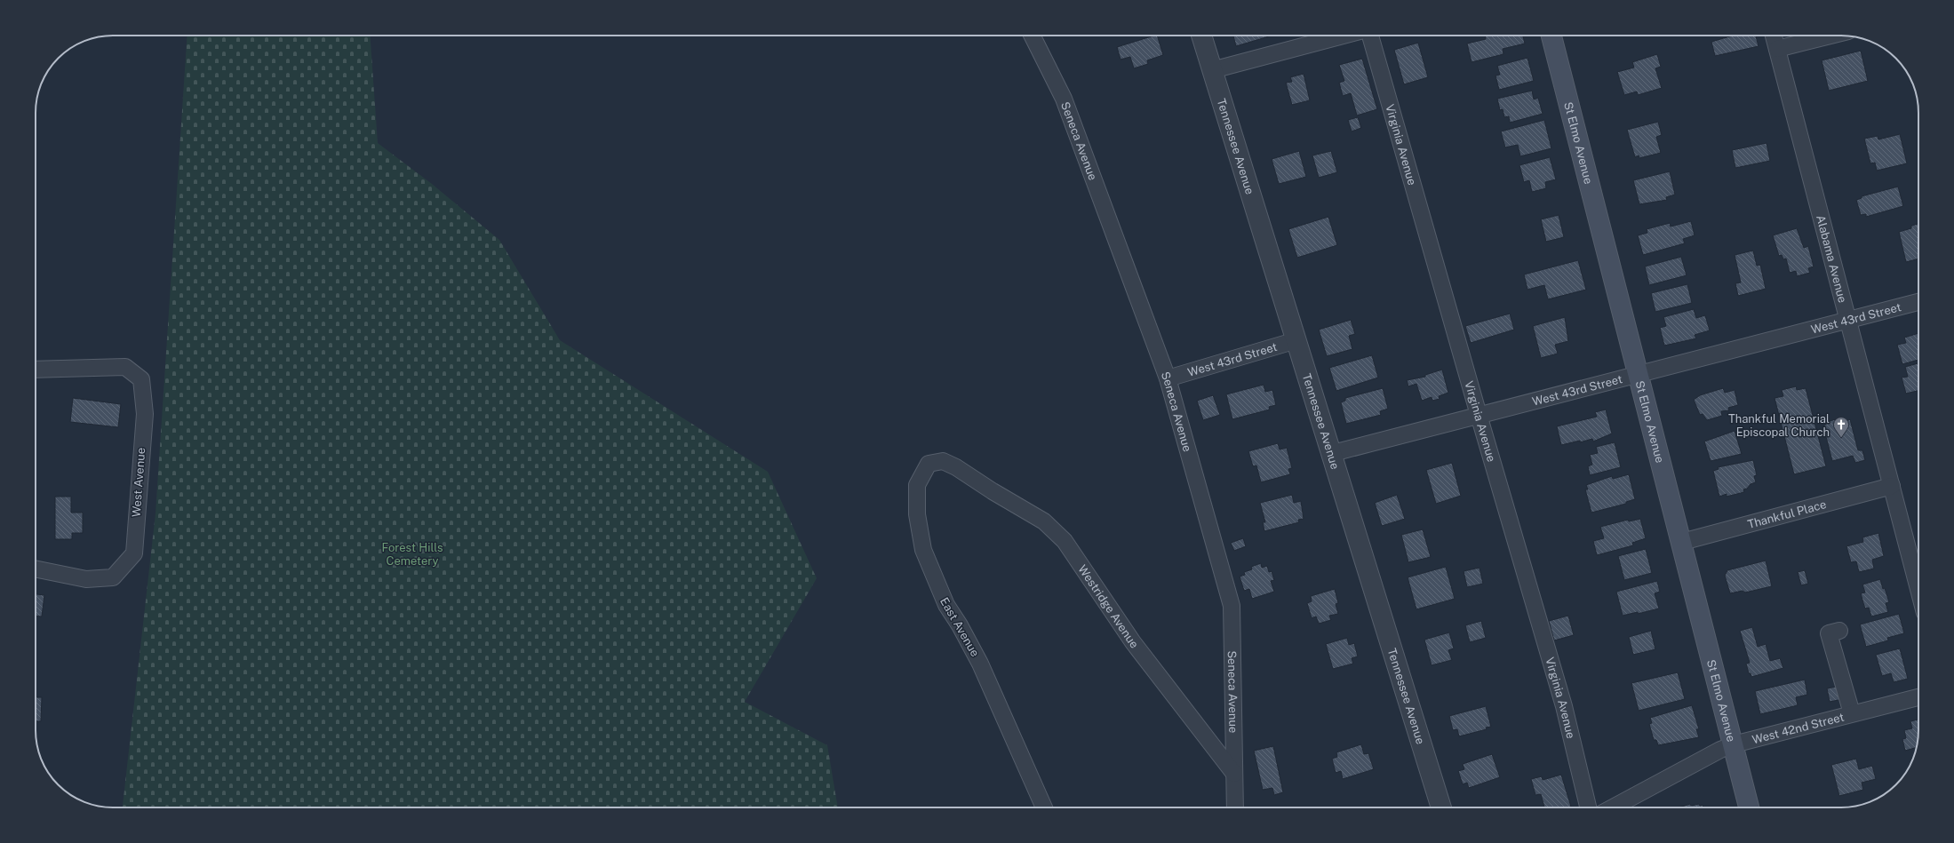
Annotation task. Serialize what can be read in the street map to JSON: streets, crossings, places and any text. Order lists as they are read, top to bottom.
{
  "streets": {
    "main road": ["St Elmo Avenue"],
    "street": [
      "Seneca Avenue",
      "Virginia Avenue",
      "Tennessee Avenue",
      "Alabama Avenue",
      "West 43rd Street",
      "West Avenue",
      "Thankful Place",
      "Westridge Avenue",
      "East Avenue",
      "West 42nd Street"
    ]
  },
  "crossings": [
    ["Seneca Avenue", "West 43rd Street"],
    ["Seneca Avenue", "Westridge Avenue"],
    ["St Elmo Avenue", "West 43rd Street"],
    ["St Elmo Avenue", "Thankful Place"],
    ["St Elmo Avenue", "West 42nd Street"],
    ["Virginia Avenue", "West 43rd Street"],
    ["Tennessee Avenue", "West 43rd Street"],
    ["Alabama Avenue", "West 43rd Street"],
    ["Alabama Avenue", "Thankful Place"],
    ["Westridge Avenue", "East Avenue"]
  ],
  "parks": ["Forest Hills Cemetery"],
  "places": {
    "church": ["Thankful Memorial Episcopal Church"]
  }
}
